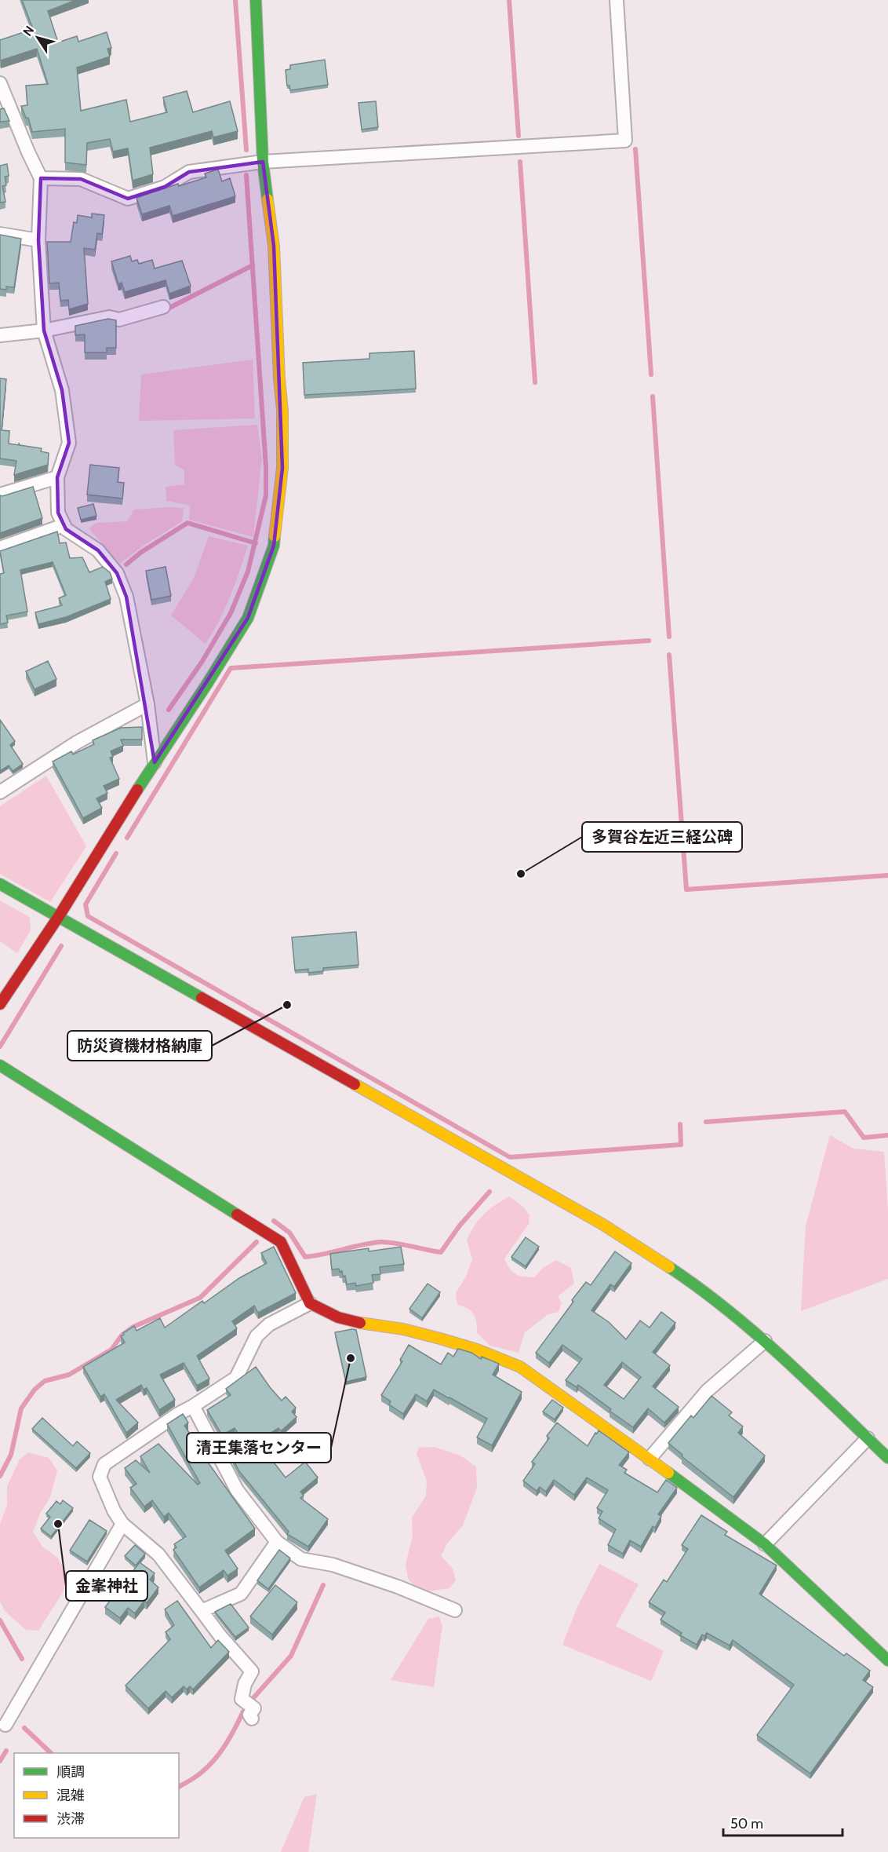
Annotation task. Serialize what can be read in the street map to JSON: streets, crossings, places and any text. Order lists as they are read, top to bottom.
{
  "places": [
    "多賀谷左近三経公碑",
    "防災資機材格納庫",
    "清王集落センター",
    "金峯神社"
  ],
  "legend": ["順調", "混雑", "渋滞"],
  "scale_bar": "50 m",
  "north": "top left"
}
